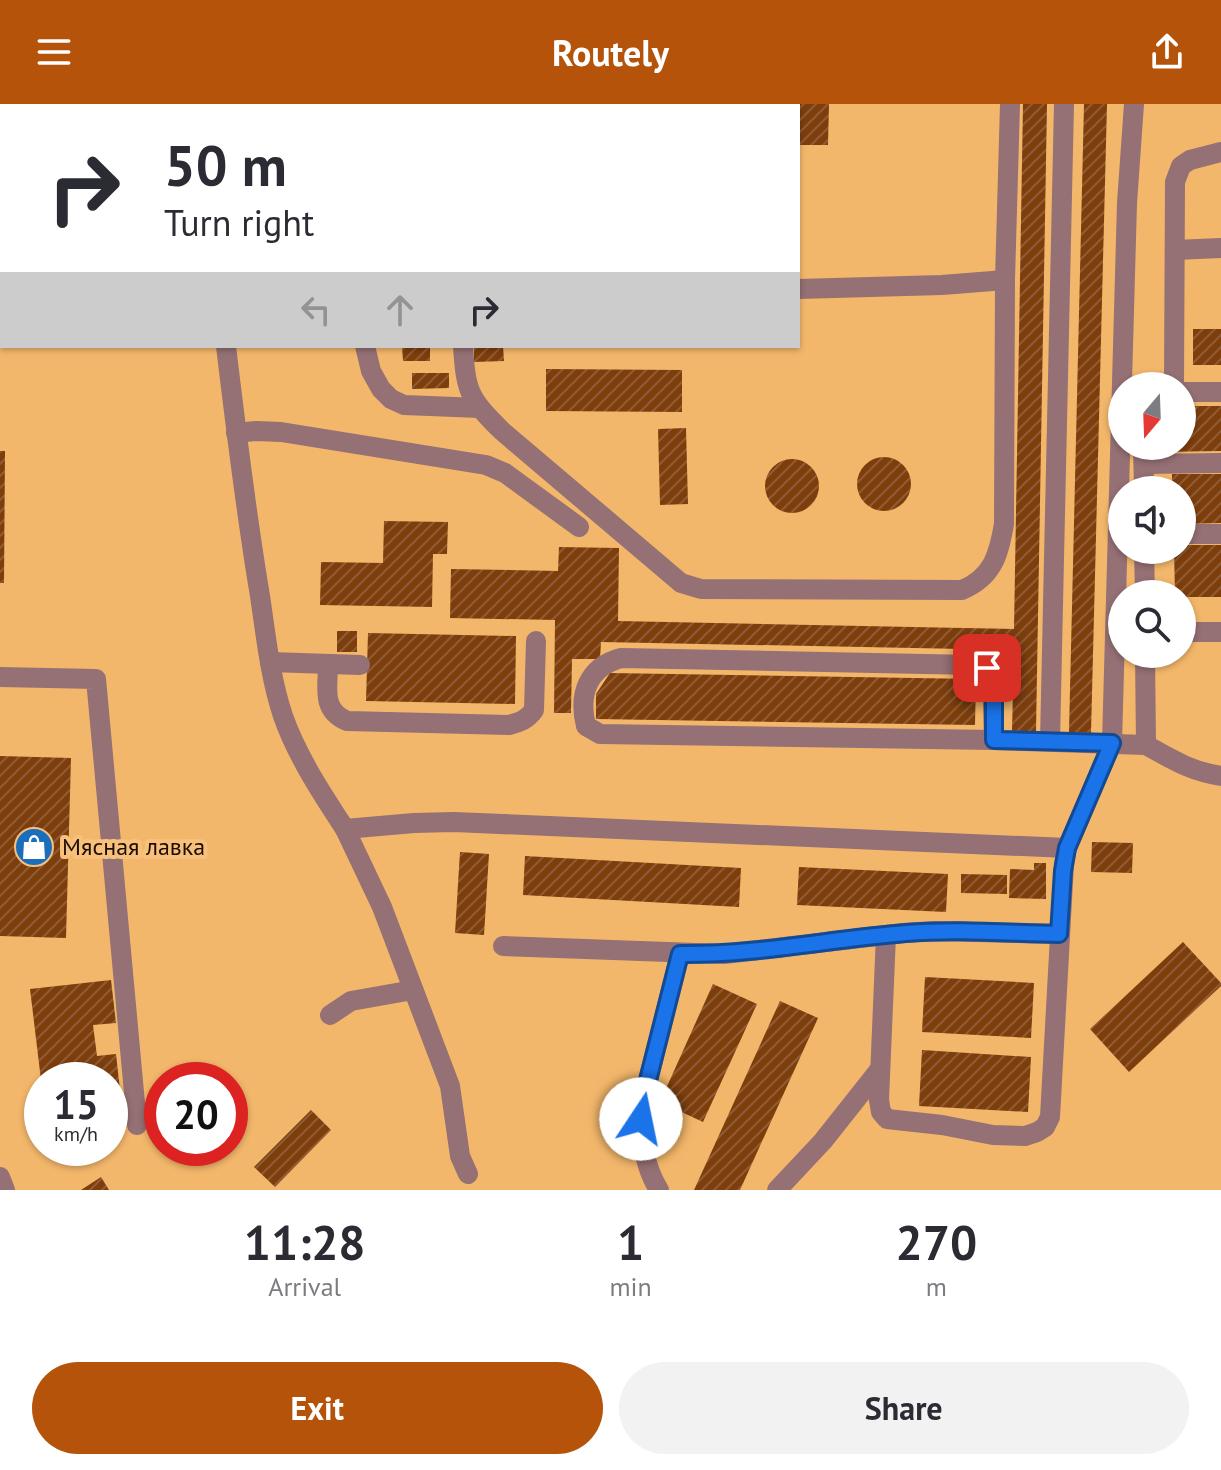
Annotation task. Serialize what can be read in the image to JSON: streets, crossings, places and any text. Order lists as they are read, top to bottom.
{
  "places": {
    "shop": ["Мясная лавка"]
  },
  "north": "bottom",
  "page": {
    "header": "Routely",
    "turn": ["50 m", "Turn right"],
    "speed": "15 km/h",
    "limit": "20",
    "eta": [
      "11:28",
      "Arrival",
      "1",
      "min",
      "270",
      "m"
    ],
    "buttons": ["Exit", "Share"]
  }
}
